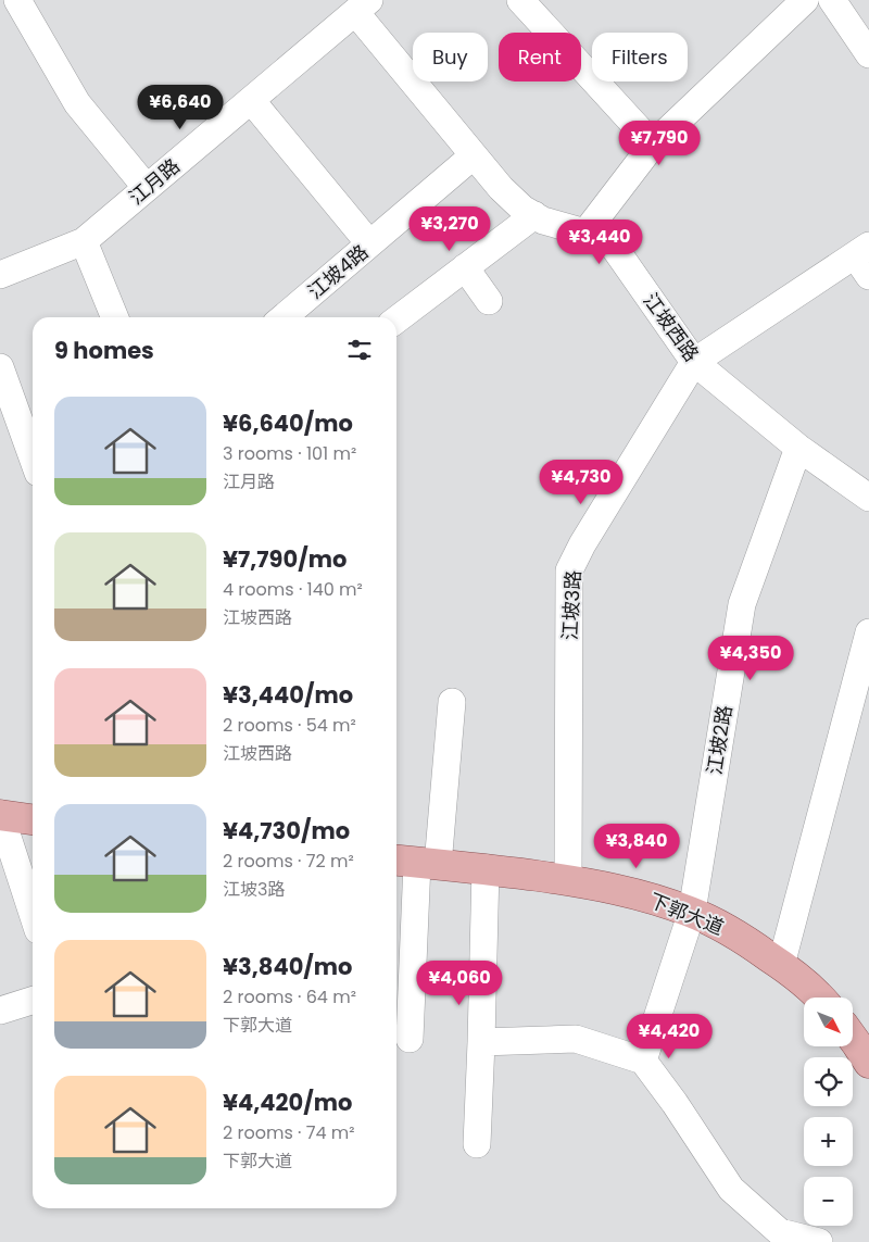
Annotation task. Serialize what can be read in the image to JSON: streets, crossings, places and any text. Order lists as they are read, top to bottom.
{
  "streets": {
    "main road": ["下郭大道"],
    "street": [
      "江月路",
      "江坡4路",
      "江坡西路",
      "江坡3路",
      "江坡2路"
    ]
  },
  "crossings": [
    ["江月路", "江坡西路"],
    ["江坡4路", "江坡西路"],
    ["江坡西路", "江坡3路"],
    ["江坡西路", "江坡2路"],
    ["江坡3路", "下郭大道"],
    ["江坡2路", "下郭大道"]
  ],
  "north": "bottom right",
  "page": {
    "chip": ["Buy", "Rent", "Filters"],
    "price": [
      "¥6,640",
      "¥7,790",
      "¥3,270",
      "¥3,440",
      "¥4,730",
      "¥4,350",
      "¥3,840",
      "¥4,060",
      "¥4,420"
    ],
    "heading": "9 homes",
    "list": [
      {
        "name": "¥6,640/mo",
        "note": "3 rooms · 101 m² · 江月路"
      },
      {
        "name": "¥7,790/mo",
        "note": "4 rooms · 140 m² · 江坡西路"
      },
      {
        "name": "¥3,440/mo",
        "note": "2 rooms · 54 m² · 江坡西路"
      },
      {
        "name": "¥4,730/mo",
        "note": "2 rooms · 72 m² · 江坡3路"
      },
      {
        "name": "¥3,840/mo",
        "note": "2 rooms · 64 m² · 下郭大道"
      },
      {
        "name": "¥4,420/mo",
        "note": "2 rooms · 74 m² · 下郭大道"
      }
    ],
    "map_buttons": ["+", "−"]
  }
}
